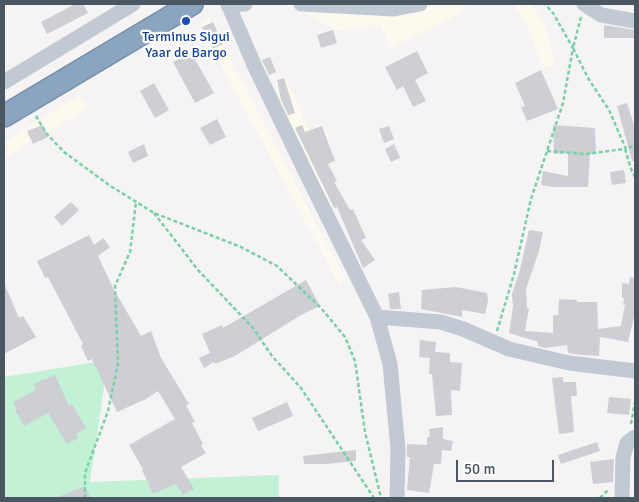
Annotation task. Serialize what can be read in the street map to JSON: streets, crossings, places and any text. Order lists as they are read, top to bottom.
{
  "places": ["Terminus Sigui Yaar de Bargo"],
  "scale_bar": "50 m"
}
